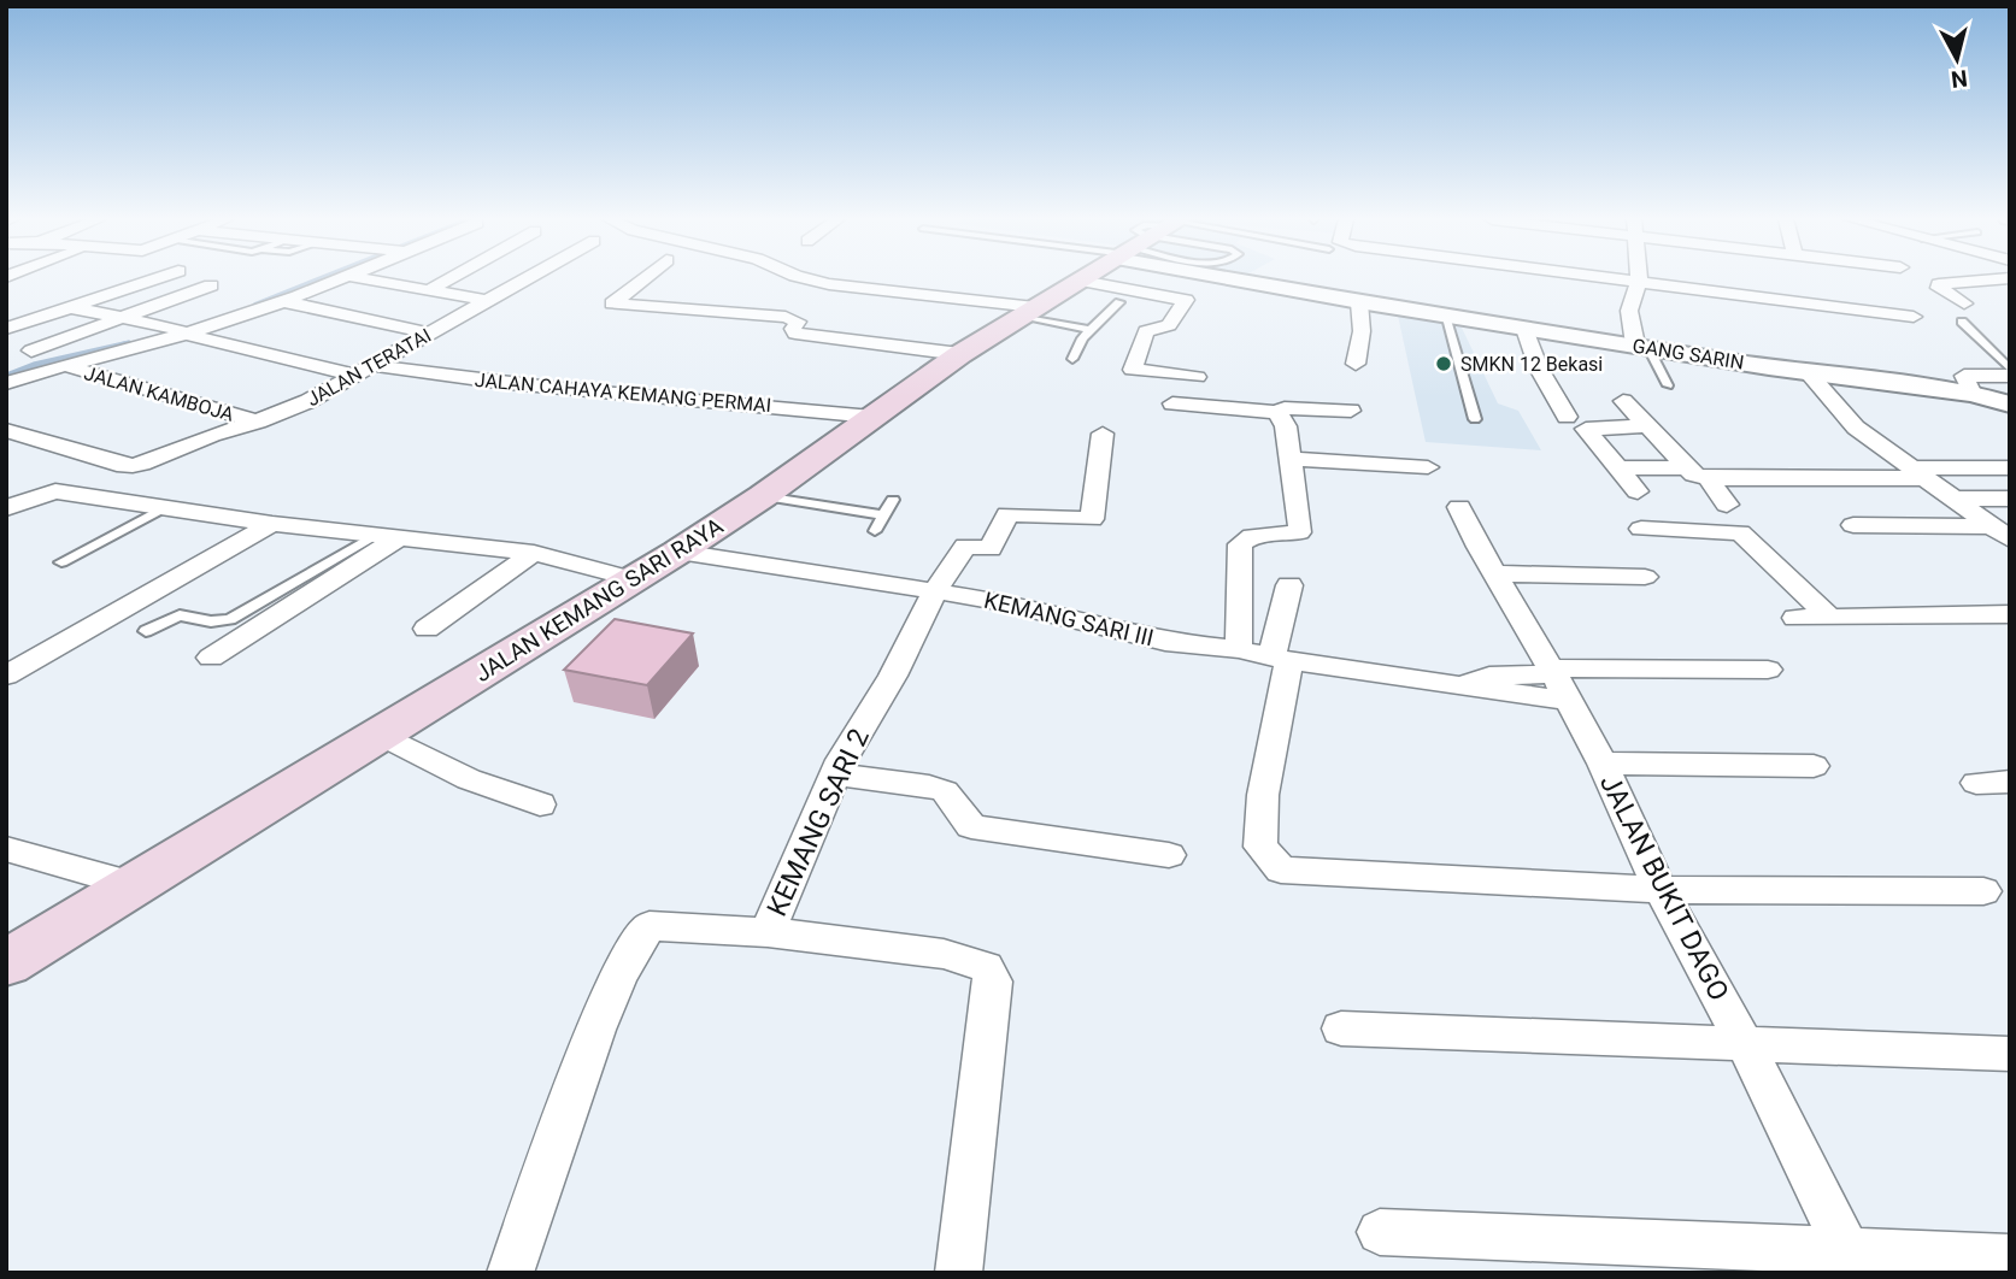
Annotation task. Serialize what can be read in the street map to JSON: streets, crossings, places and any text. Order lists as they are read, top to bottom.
{
  "streets": {
    "main road": ["JALAN KEMANG SARI RAYA"],
    "street": [
      "GANG SARIN",
      "JALAN TERATAI",
      "JALAN CAHAYA KEMANG PERMAI",
      "JALAN KAMBOJA",
      "KEMANG SARI III",
      "KEMANG SARI 2",
      "JALAN BUKIT DAGO"
    ]
  },
  "crossings": [
    ["JALAN TERATAI", "JALAN CAHAYA KEMANG PERMAI"],
    ["JALAN TERATAI", "JALAN KAMBOJA"],
    ["JALAN CAHAYA KEMANG PERMAI", "JALAN KEMANG SARI RAYA"],
    ["JALAN KEMANG SARI RAYA", "KEMANG SARI III"],
    ["KEMANG SARI III", "KEMANG SARI 2"],
    ["KEMANG SARI III", "JALAN BUKIT DAGO"]
  ],
  "places": ["SMKN 12 Bekasi"],
  "north": "bottom"
}
